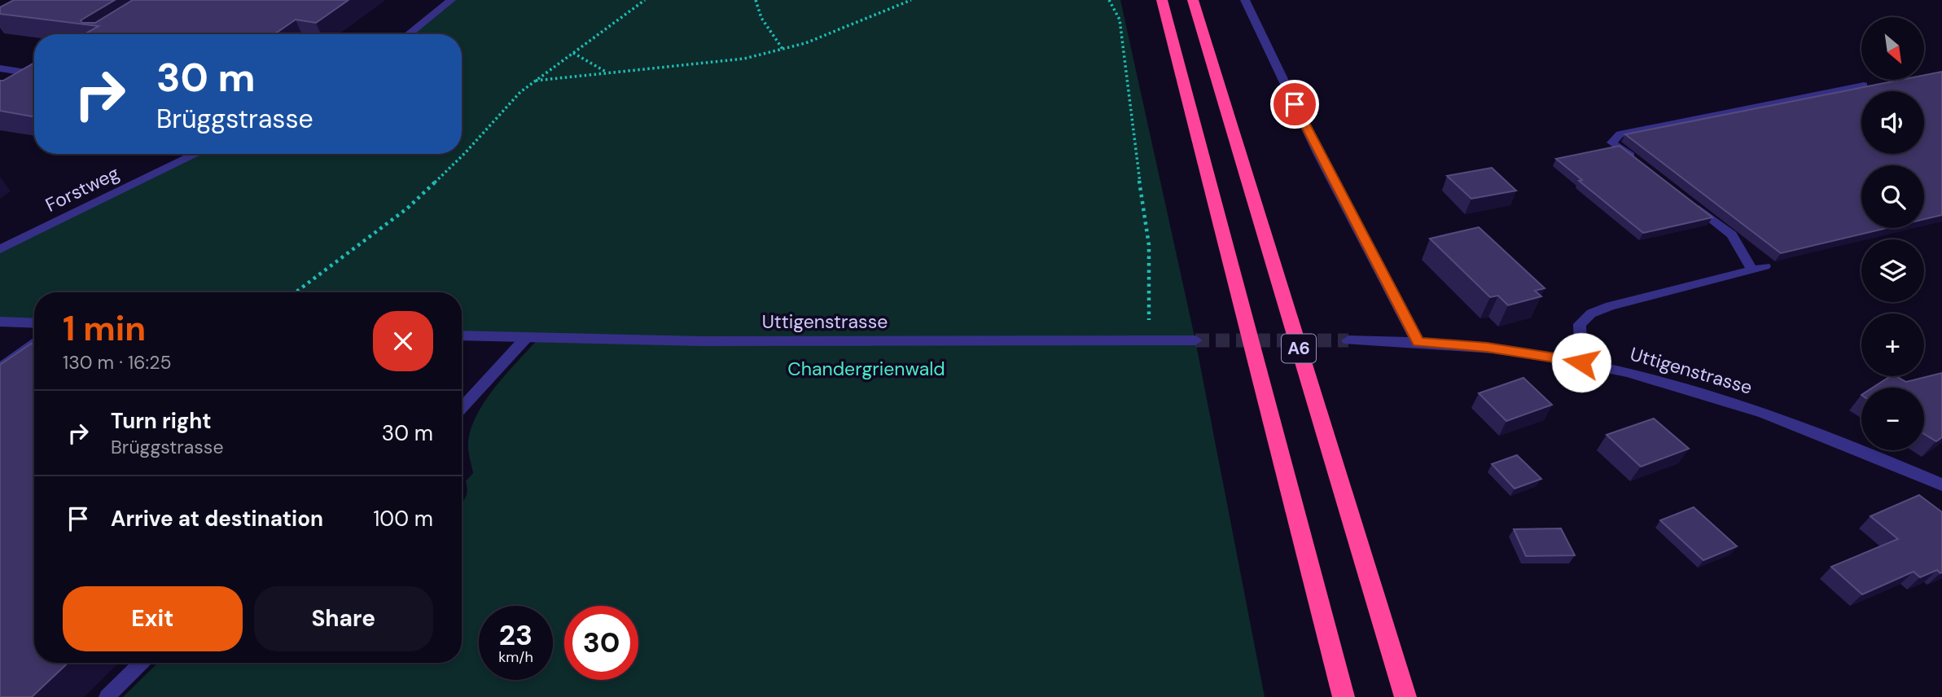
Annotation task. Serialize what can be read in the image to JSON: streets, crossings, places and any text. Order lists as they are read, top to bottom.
{
  "streets": {
    "highway": ["A6"],
    "street": ["Forstweg", "Uttigenstrasse"]
  },
  "parks": ["Chandergrienwald"],
  "north": "bottom right",
  "page": {
    "map_buttons": ["+", "−"],
    "turn": ["30 m", "Brüggstrasse"],
    "heading": ["1 min", "130 m · 16:25"],
    "list": [
      {
        "name": "Turn right",
        "note": "Brüggstrasse",
        "value": "30 m"
      },
      {
        "name": "Arrive at destination",
        "value": "100 m"
      }
    ],
    "buttons": ["Exit", "Share"],
    "speed": "23 km/h",
    "limit": "30"
  }
}
